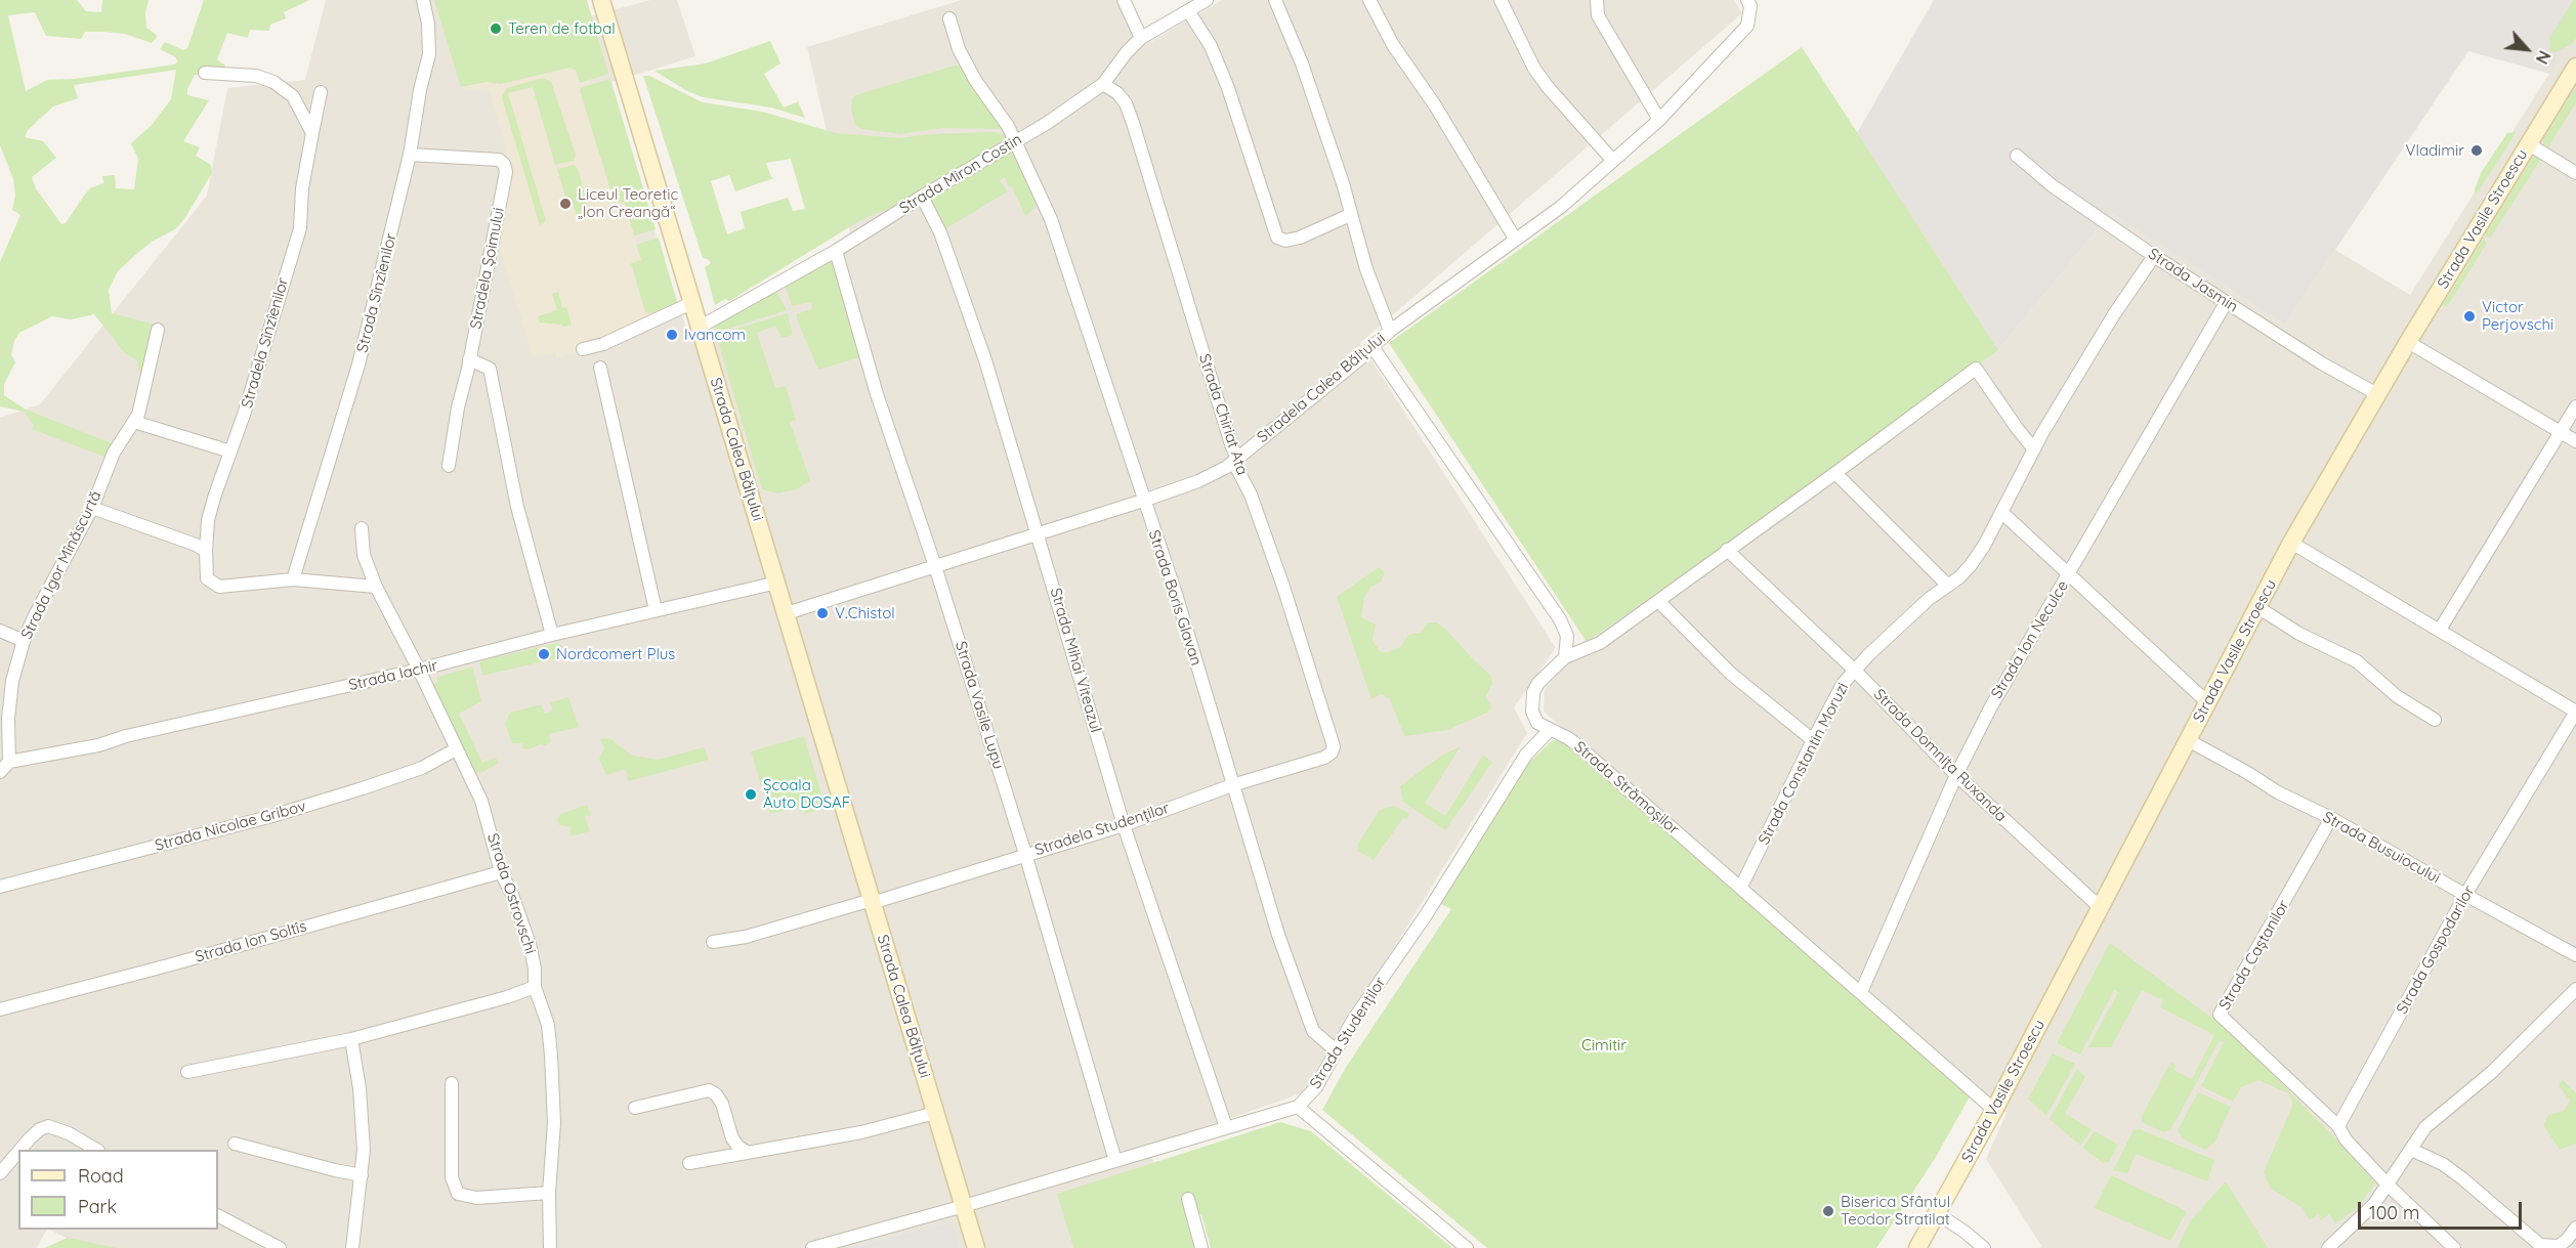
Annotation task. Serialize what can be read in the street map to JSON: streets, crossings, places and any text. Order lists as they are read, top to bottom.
{
  "streets": {
    "main road": ["Strada Vasile Stroescu", "Strada Calea Bălțului"],
    "street": [
      "Strada Miron Costin",
      "Stradela Șoimului",
      "Strada Jasmin",
      "Strada Sînzîenilor",
      "Stradela Sînzîenilor",
      "Stradela Calea Bălțului",
      "Strada Chiriat Ata",
      "Strada Igor Mînăscurtă",
      "Strada Boris Glavan",
      "Strada Ion Neculce",
      "Strada Mihai Viteazul",
      "Strada Iachir",
      "Strada Vasile Lupu",
      "Strada Domnița Ruxanda",
      "Strada Constantin Moruzi",
      "Strada Strămoșilor",
      "Strada Nicolae Gribov",
      "Stradela Studenților",
      "Strada Busuiocului",
      "Strada Ostrovschi",
      "Strada Ion Soltîs",
      "Strada Gospodarilor",
      "Strada Caștanilor",
      "Strada Studenților"
    ]
  },
  "crossings": [
    ["Strada Miron Costin", "Strada Chiriat Ata"],
    ["Strada Miron Costin", "Strada Calea Bălțului"],
    ["Strada Miron Costin", "Strada Boris Glavan"],
    ["Strada Miron Costin", "Strada Mihai Viteazul"],
    ["Strada Miron Costin", "Strada Vasile Lupu"],
    ["Strada Vasile Stroescu", "Strada Jasmin"],
    ["Strada Vasile Stroescu", "Strada Domnița Ruxanda"],
    ["Strada Vasile Stroescu", "Strada Strămoșilor"],
    ["Strada Vasile Stroescu", "Strada Busuiocului"],
    ["Stradela Șoimului", "Strada Sînzîenilor"],
    ["Strada Jasmin", "Strada Ion Neculce"],
    ["Strada Jasmin", "Strada Constantin Moruzi"],
    ["Strada Sînzîenilor", "Stradela Sînzîenilor"],
    ["Stradela Calea Bălțului", "Strada Chiriat Ata"],
    ["Stradela Calea Bălțului", "Strada Calea Bălțului"],
    ["Stradela Calea Bălțului", "Strada Boris Glavan"],
    ["Stradela Calea Bălțului", "Strada Mihai Viteazul"],
    ["Stradela Calea Bălțului", "Strada Vasile Lupu"],
    ["Strada Chiriat Ata", "Stradela Studenților"],
    ["Strada Calea Bălțului", "Strada Iachir"],
    ["Strada Calea Bălțului", "Stradela Studenților"],
    ["Strada Igor Mînăscurtă", "Strada Iachir"],
    ["Strada Boris Glavan", "Stradela Studenților"],
    ["Strada Boris Glavan", "Strada Studenților"],
    ["Strada Ion Neculce", "Strada Domnița Ruxanda"],
    ["Strada Ion Neculce", "Strada Strămoșilor"],
    ["Strada Mihai Viteazul", "Stradela Studenților"],
    ["Strada Iachir", "Strada Ostrovschi"],
    ["Strada Vasile Lupu", "Stradela Studenților"],
    ["Strada Domnița Ruxanda", "Strada Constantin Moruzi"],
    ["Strada Constantin Moruzi", "Strada Strămoșilor"],
    ["Strada Strămoșilor", "Strada Studenților"],
    ["Strada Nicolae Gribov", "Strada Ostrovschi"],
    ["Strada Busuiocului", "Strada Gospodarilor"],
    ["Strada Busuiocului", "Strada Caștanilor"],
    ["Strada Ostrovschi", "Strada Ion Soltîs"],
    ["Strada Gospodarilor", "Strada Caștanilor"]
  ],
  "parks": ["Cimitir"],
  "places": [
    "Teren de fotbal",
    "Vladimir",
    "Liceul Teoretic „Ion Creangă“",
    "Victor Perjovschi",
    "Ivancom",
    "V.Chistol",
    "Nordcomert Plus",
    "Școala Auto DOSAF",
    "Biserica Sfântul Teodor Stratilat"
  ],
  "legend": ["Road", "Park"],
  "scale_bar": "100 m",
  "north": "bottom right"
}
